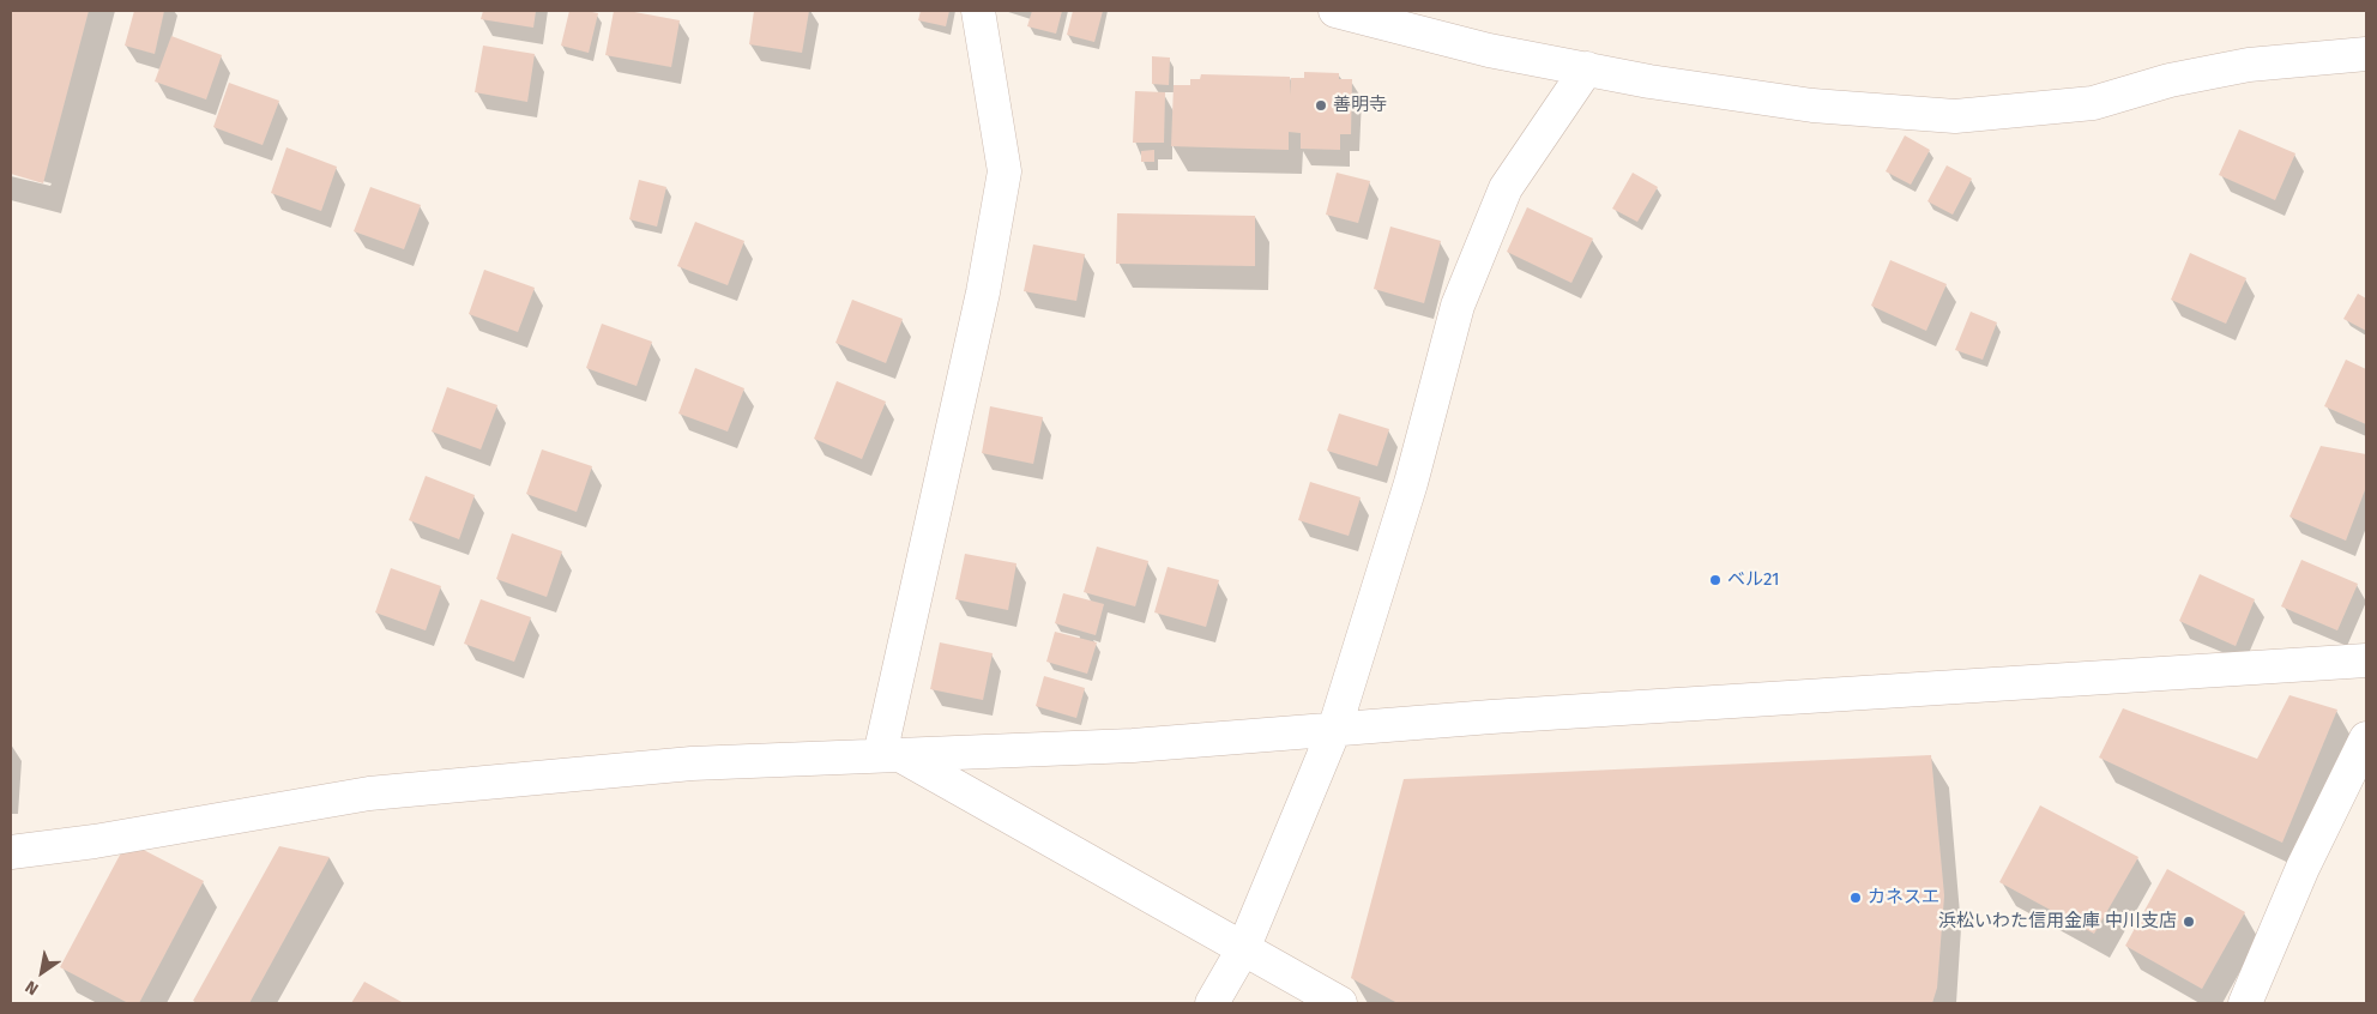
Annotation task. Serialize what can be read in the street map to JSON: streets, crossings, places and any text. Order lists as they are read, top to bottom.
{
  "places": [
    "善明寺",
    "ベル21",
    "カネスエ",
    "浜松いわた信用金庫 中川支店"
  ],
  "north": "bottom left"
}
